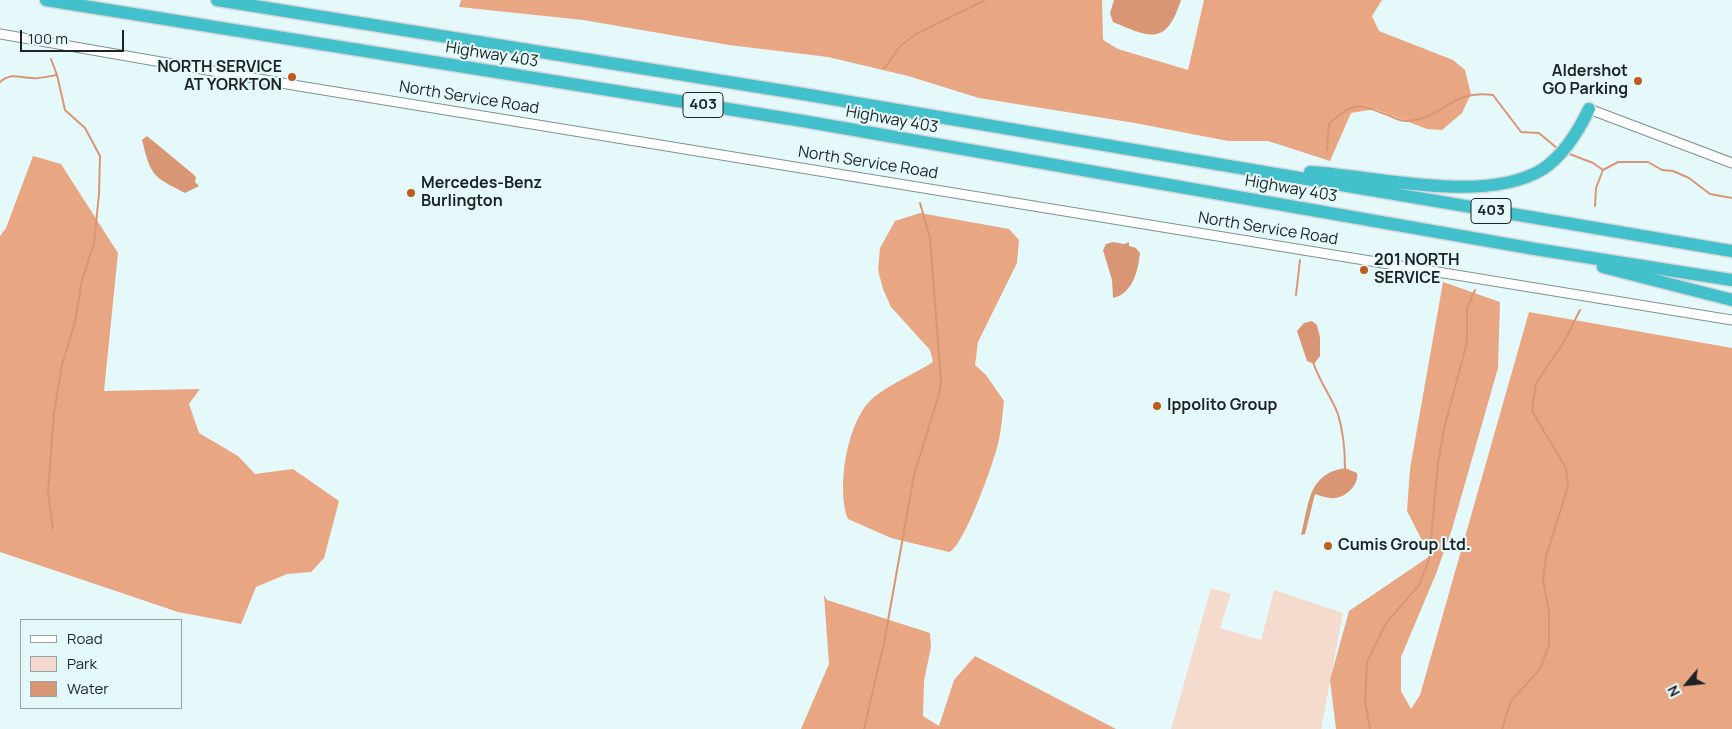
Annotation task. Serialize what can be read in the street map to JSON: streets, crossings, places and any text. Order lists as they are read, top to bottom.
{
  "streets": {
    "highway": ["Highway 403", "403"],
    "street": ["North Service Road"]
  },
  "places": [
    "NORTH SERVICE AT YORKTON",
    "Aldershot GO Parking",
    "Mercedes-Benz Burlington",
    "201 NORTH SERVICE",
    "Ippolito Group",
    "Cumis Group Ltd."
  ],
  "legend": ["Road", "Park", "Water"],
  "scale_bar": "100 m",
  "north": "bottom left"
}
